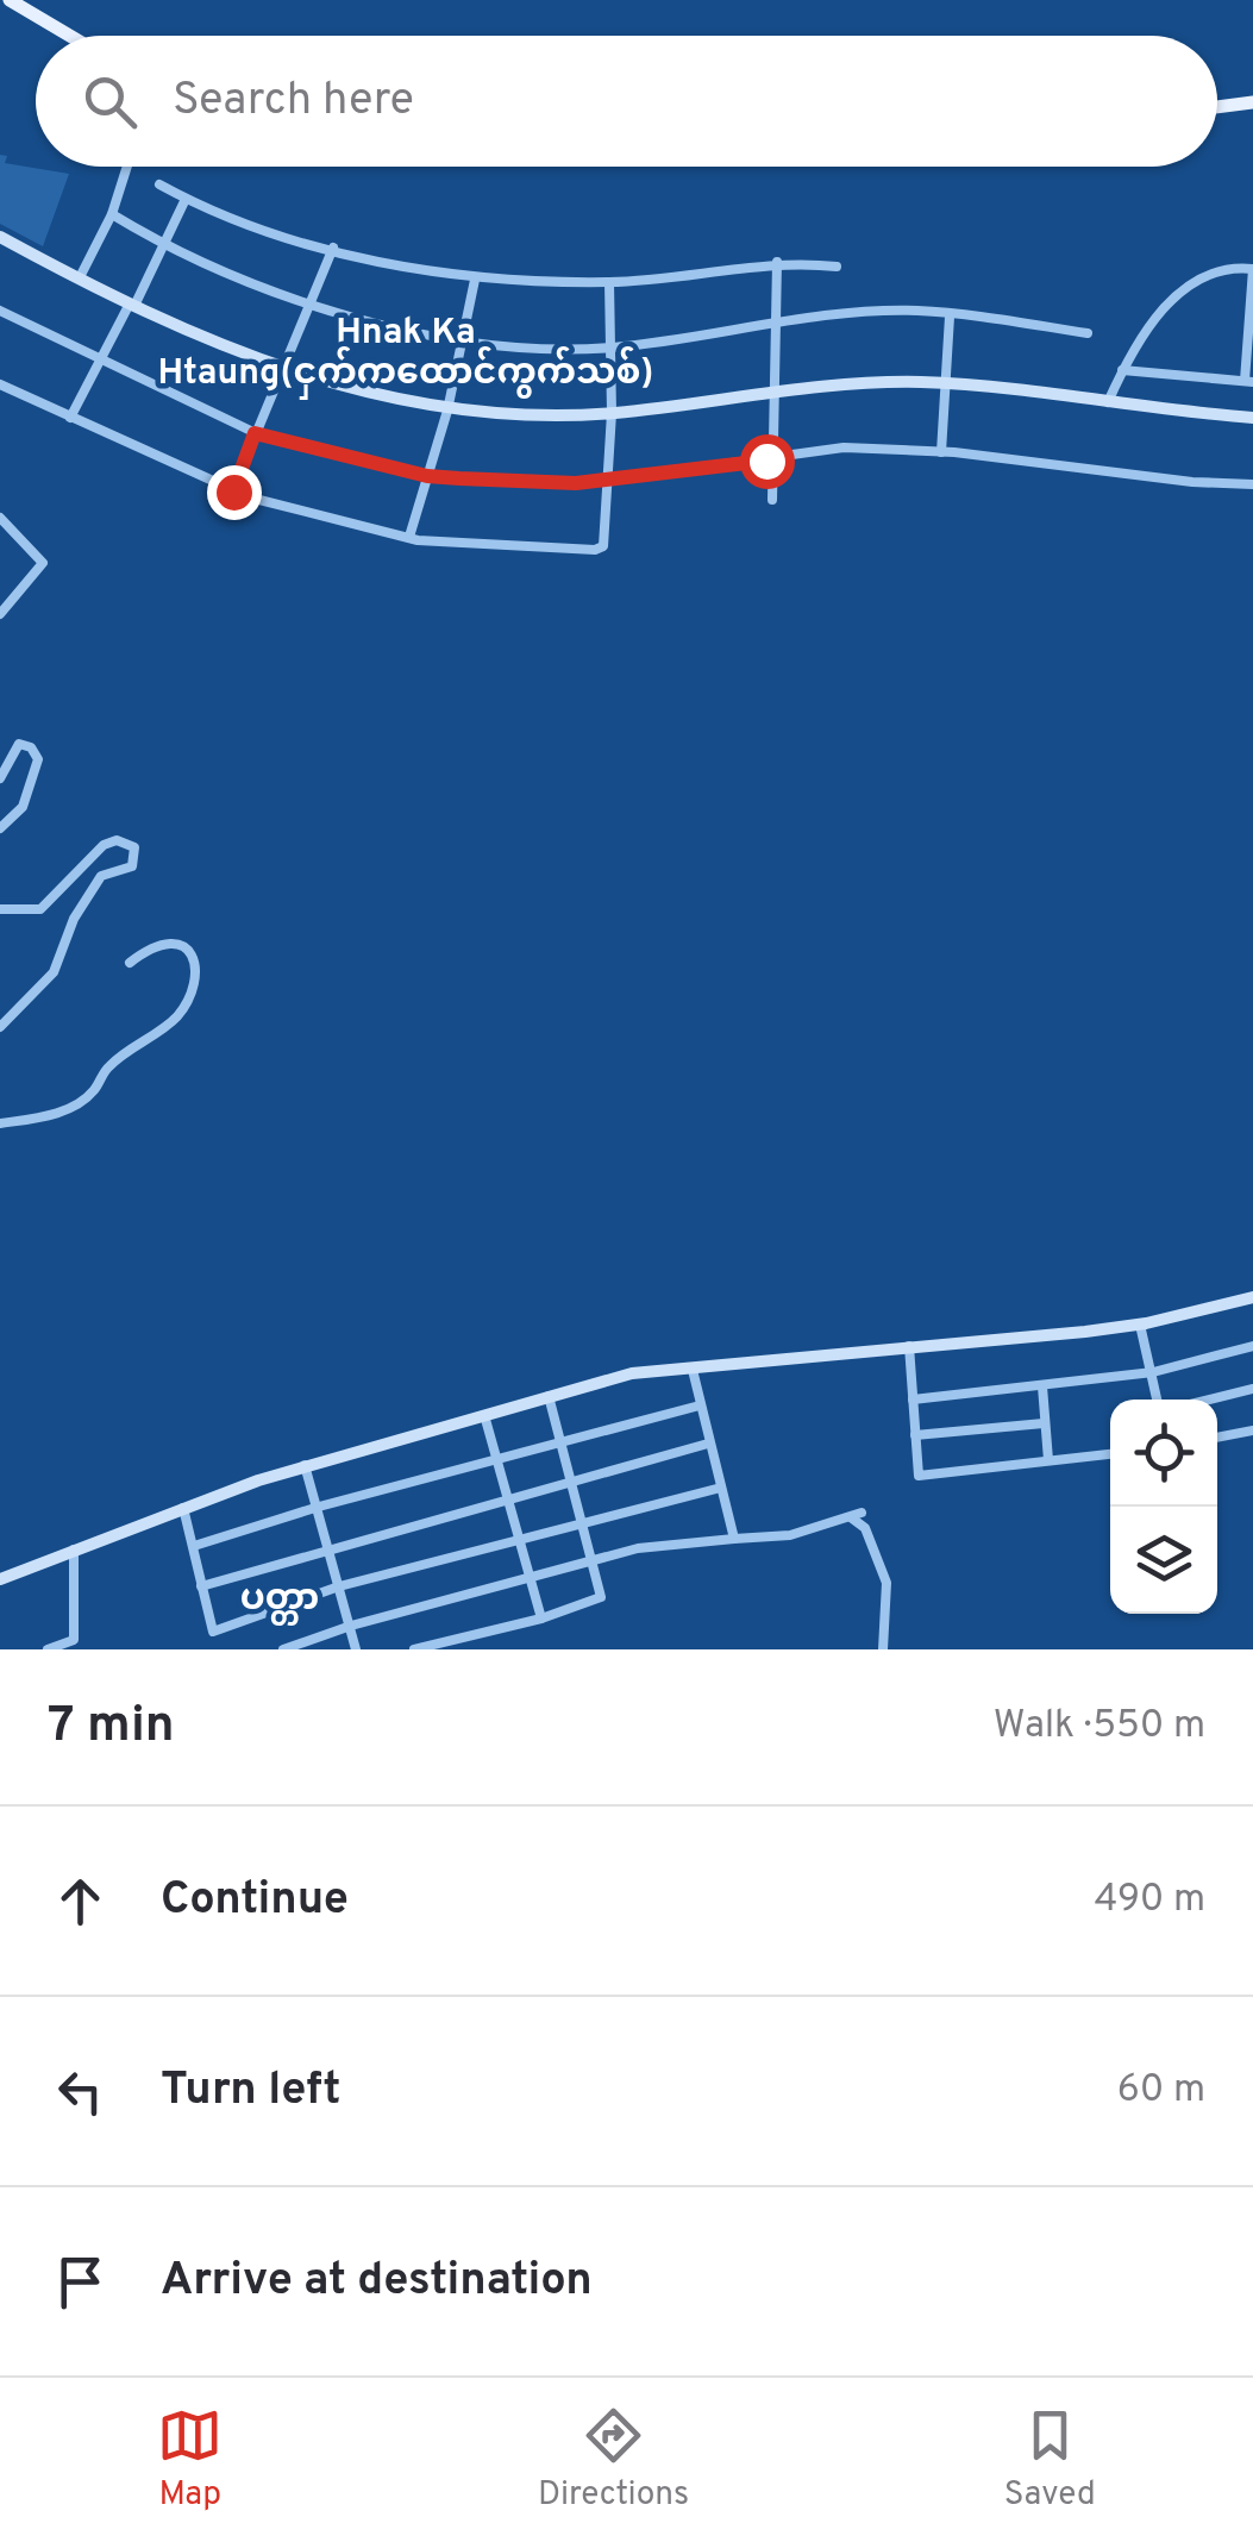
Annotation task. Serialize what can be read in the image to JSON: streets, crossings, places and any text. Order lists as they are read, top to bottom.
{
  "districts": ["Hnak Ka Htaung(ငှက်ကထောင်ကွက်သစ်)", "ပတ္တာ"],
  "page": {
    "search": "Search here",
    "heading": ["7 min", "Walk · 550 m"],
    "list": [
      ["Continue", "490 m"],
      ["Turn left", "60 m"],
      "Arrive at destination"
    ],
    "nav": ["Map", "Directions", "Saved"]
  }
}
